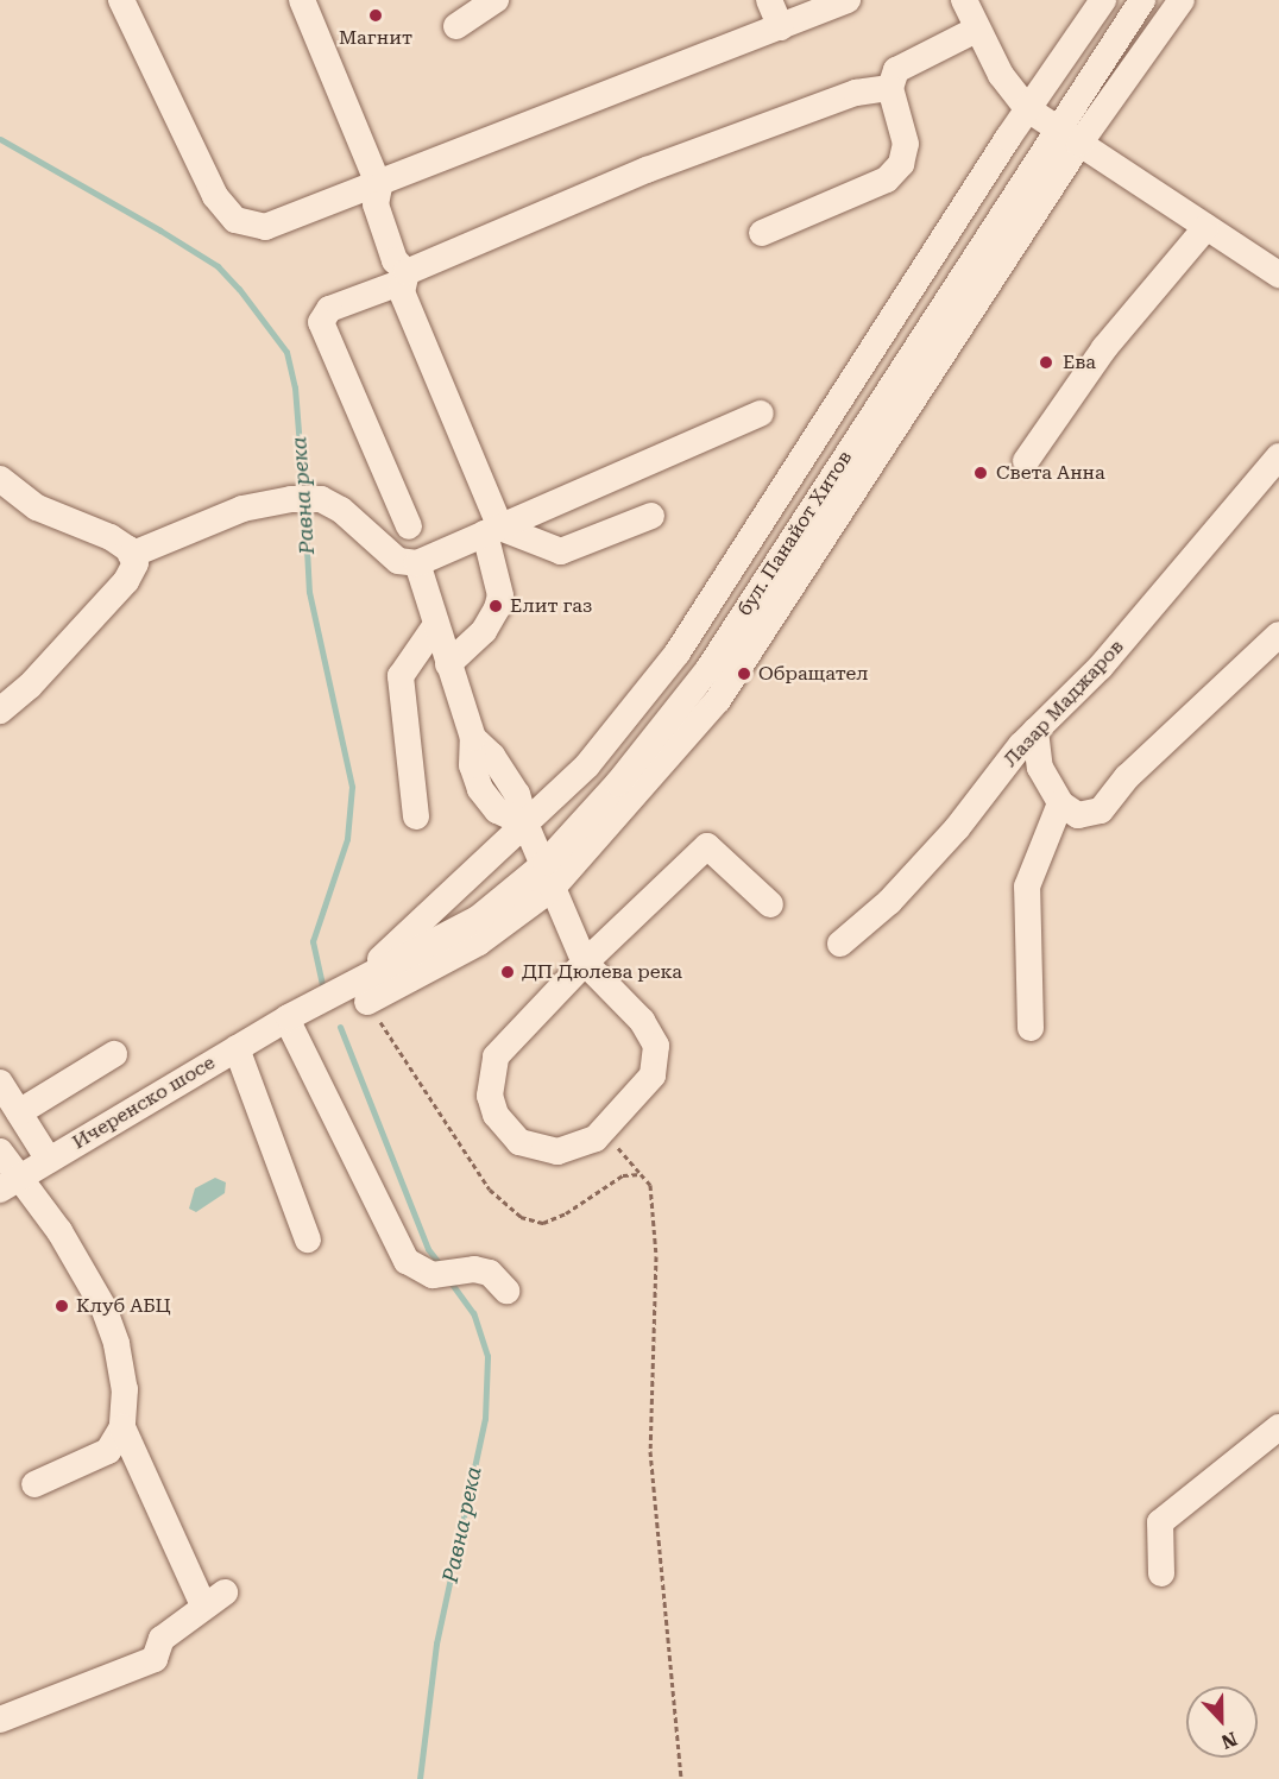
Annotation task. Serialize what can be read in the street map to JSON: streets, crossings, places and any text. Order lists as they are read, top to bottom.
{
  "streets": {
    "street": ["бул. Панайот Хитов", "Лазар Маджаров", "Ичеренско шосе"]
  },
  "crossings": [
    ["бул. Панайот Хитов", "Ичеренско шосе"]
  ],
  "water": ["Равна река"],
  "places": [
    "Магнит",
    "Ева",
    "Света Анна",
    "Елит газ",
    "Обращател",
    "ДП Дюлева река",
    "Клуб АБЦ"
  ],
  "north": "bottom"
}
